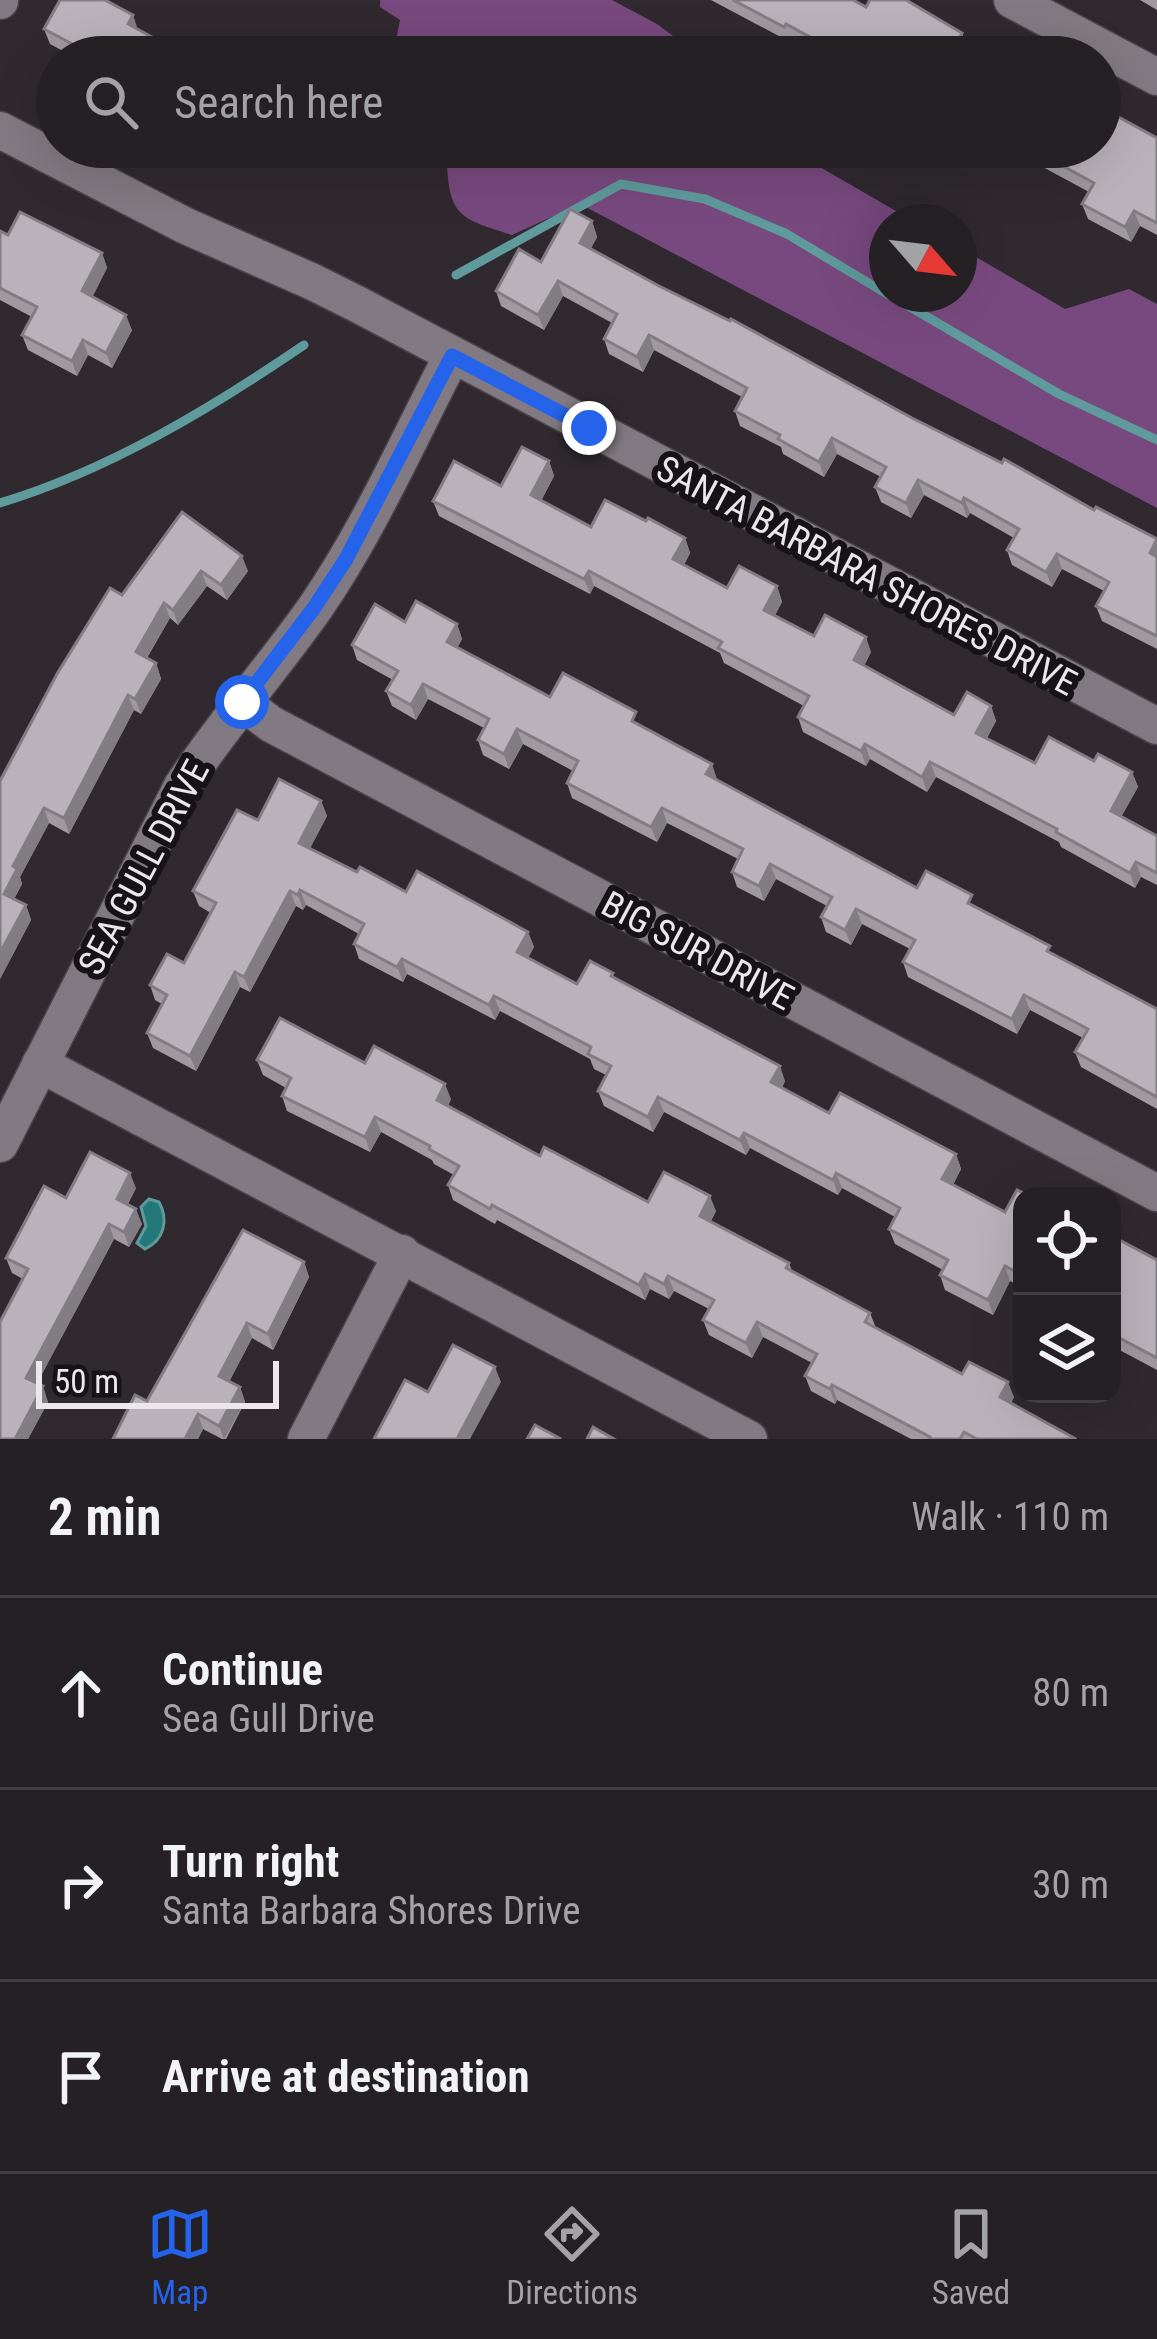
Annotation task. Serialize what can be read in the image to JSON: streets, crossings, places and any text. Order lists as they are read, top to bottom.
{
  "streets": {
    "street": ["SANTA BARBARA SHORES DRIVE", "SEA GULL DRIVE", "BIG SUR DRIVE"]
  },
  "crossings": [
    ["SANTA BARBARA SHORES DRIVE", "SEA GULL DRIVE"],
    ["SEA GULL DRIVE", "BIG SUR DRIVE"]
  ],
  "scale_bar": "50 m",
  "north": "bottom right",
  "page": {
    "search": "Search here",
    "scale": "50 m",
    "heading": ["2 min", "Walk · 110 m"],
    "list": [
      ["Continue", "Sea Gull Drive", "80 m"],
      ["Turn right", "Santa Barbara Shores Drive", "30 m"],
      "Arrive at destination"
    ],
    "nav": ["Map", "Directions", "Saved"]
  }
}
